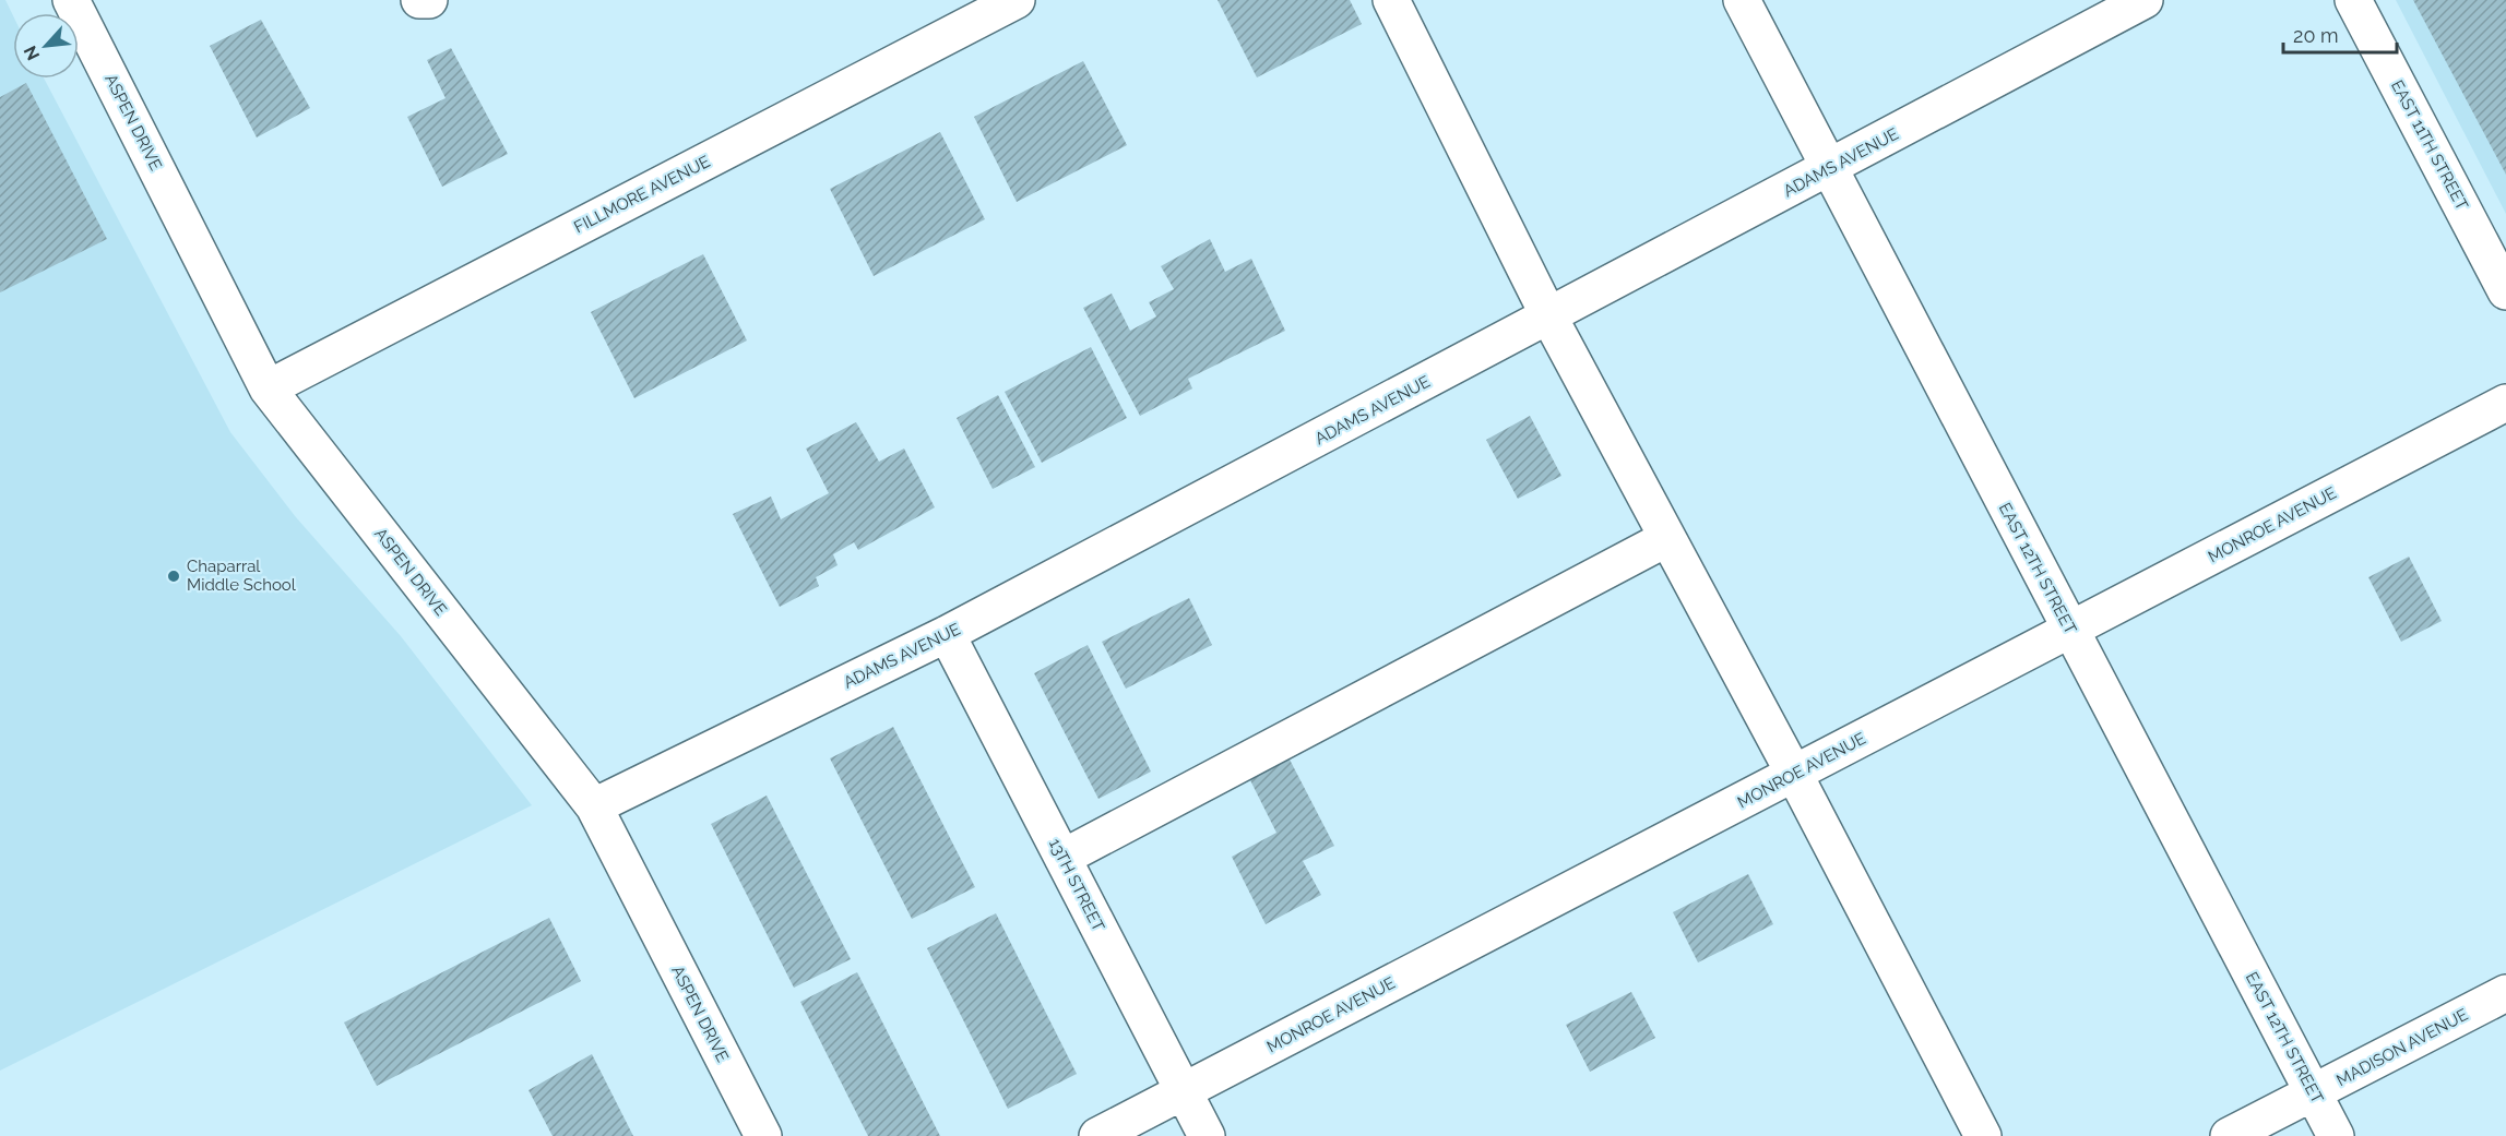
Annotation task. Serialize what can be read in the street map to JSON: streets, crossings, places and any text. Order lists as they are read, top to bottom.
{
  "streets": {
    "street": [
      "ASPEN DRIVE",
      "EAST 11TH STREET",
      "ADAMS AVENUE",
      "FILLMORE AVENUE",
      "MONROE AVENUE",
      "EAST 12TH STREET",
      "13TH STREET",
      "MADISON AVENUE"
    ]
  },
  "crossings": [
    ["ASPEN DRIVE", "ADAMS AVENUE"],
    ["ASPEN DRIVE", "FILLMORE AVENUE"],
    ["ADAMS AVENUE", "EAST 12TH STREET"],
    ["ADAMS AVENUE", "13TH STREET"],
    ["MONROE AVENUE", "EAST 12TH STREET"],
    ["MONROE AVENUE", "13TH STREET"],
    ["EAST 12TH STREET", "MADISON AVENUE"]
  ],
  "places": ["Chaparral Middle School"],
  "scale_bar": "20 m",
  "north": "bottom left"
}
